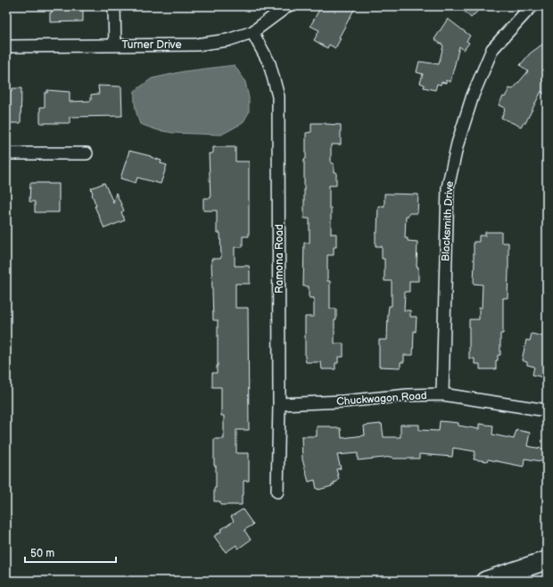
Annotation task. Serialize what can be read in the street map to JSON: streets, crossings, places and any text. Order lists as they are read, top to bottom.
{
  "streets": {
    "street": [
      "Turner Drive",
      "Blacksmith Drive",
      "Ramona Road",
      "Chuckwagon Road"
    ]
  },
  "crossings": [
    ["Turner Drive", "Ramona Road"],
    ["Blacksmith Drive", "Chuckwagon Road"],
    ["Ramona Road", "Chuckwagon Road"]
  ],
  "scale_bar": "50 m"
}
